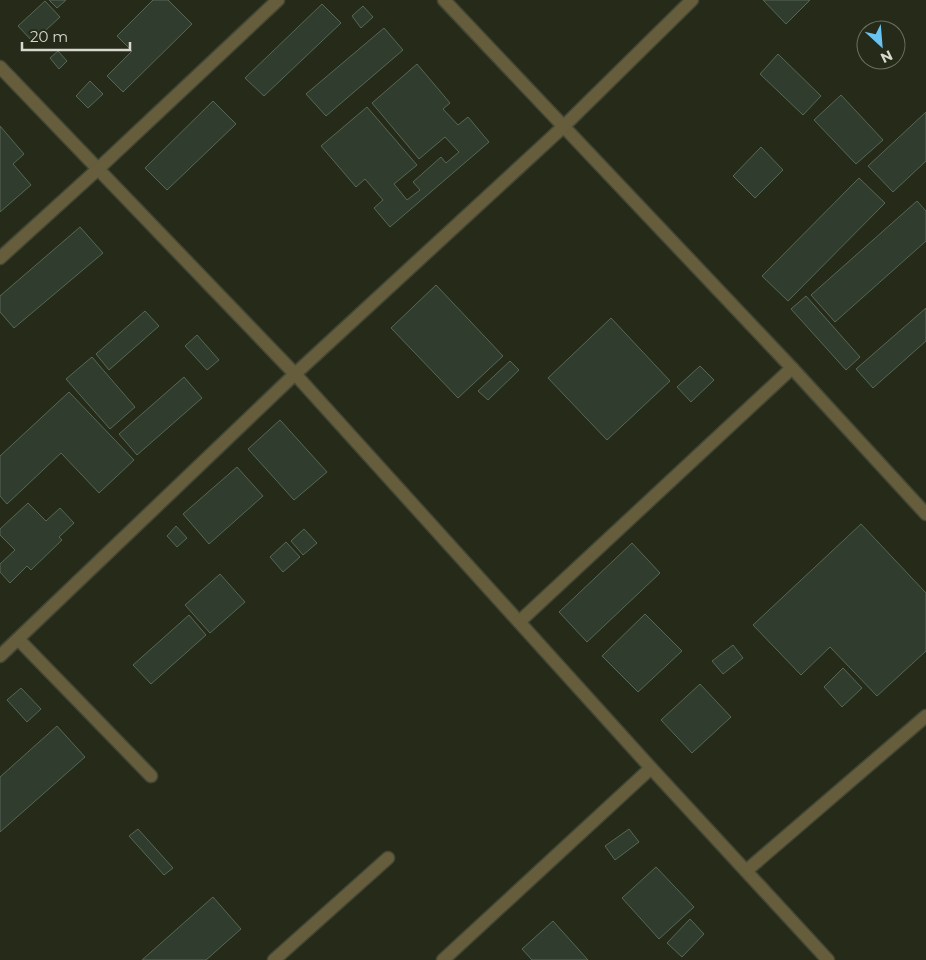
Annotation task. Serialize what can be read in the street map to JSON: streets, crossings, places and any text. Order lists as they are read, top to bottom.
{
  "scale_bar": "20 m",
  "north": "bottom right"
}
